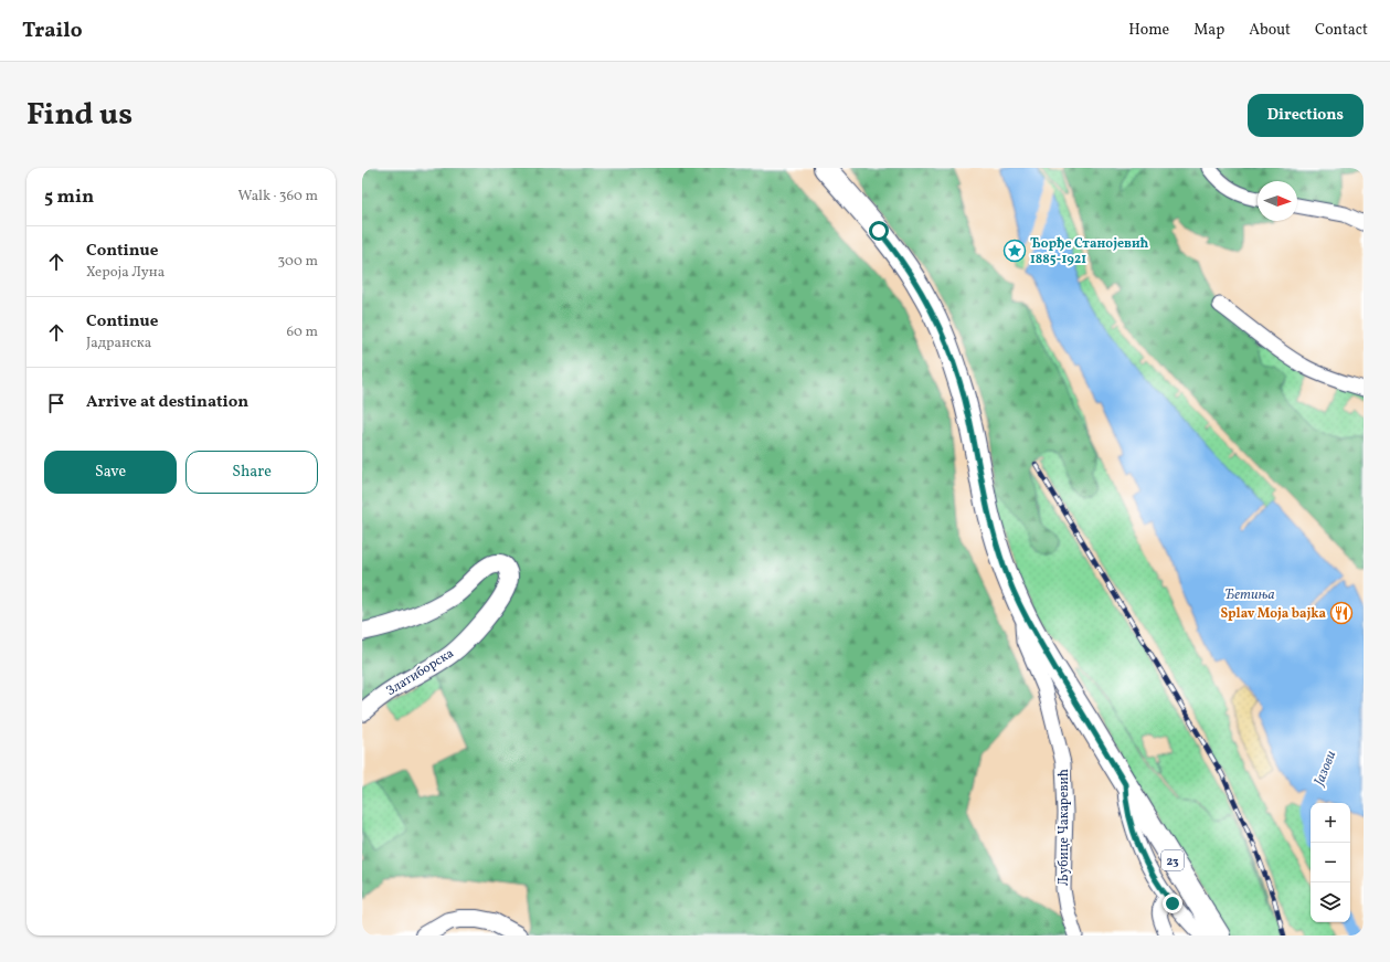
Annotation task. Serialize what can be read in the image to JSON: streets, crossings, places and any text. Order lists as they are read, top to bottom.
{
  "streets": {
    "main road": ["23"],
    "street": ["Златиборска", "Љубице Чакаревић"]
  },
  "crossings": [
    ["Љубице Чакаревић", "23"]
  ],
  "water": ["Ђетиња", "Јазови"],
  "places": {
    "place": ["Ђорђе Станојевић 1885-1921"],
    "restaurant": ["Splav Moja bajka"]
  },
  "north": "right",
  "page": {
    "header": "Trailo",
    "nav": [
      "Home",
      "Map",
      "About",
      "Contact"
    ],
    "title": "Find us",
    "buttons": [
      "Directions",
      ["Save", "Share"]
    ],
    "heading": ["5 min", "Walk · 360 m"],
    "list": [
      ["Continue", "Хероја Луна", "300 m"],
      ["Continue", "Јадранска", "60 m"],
      "Arrive at destination"
    ],
    "map_buttons": ["+", "−"]
  }
}
